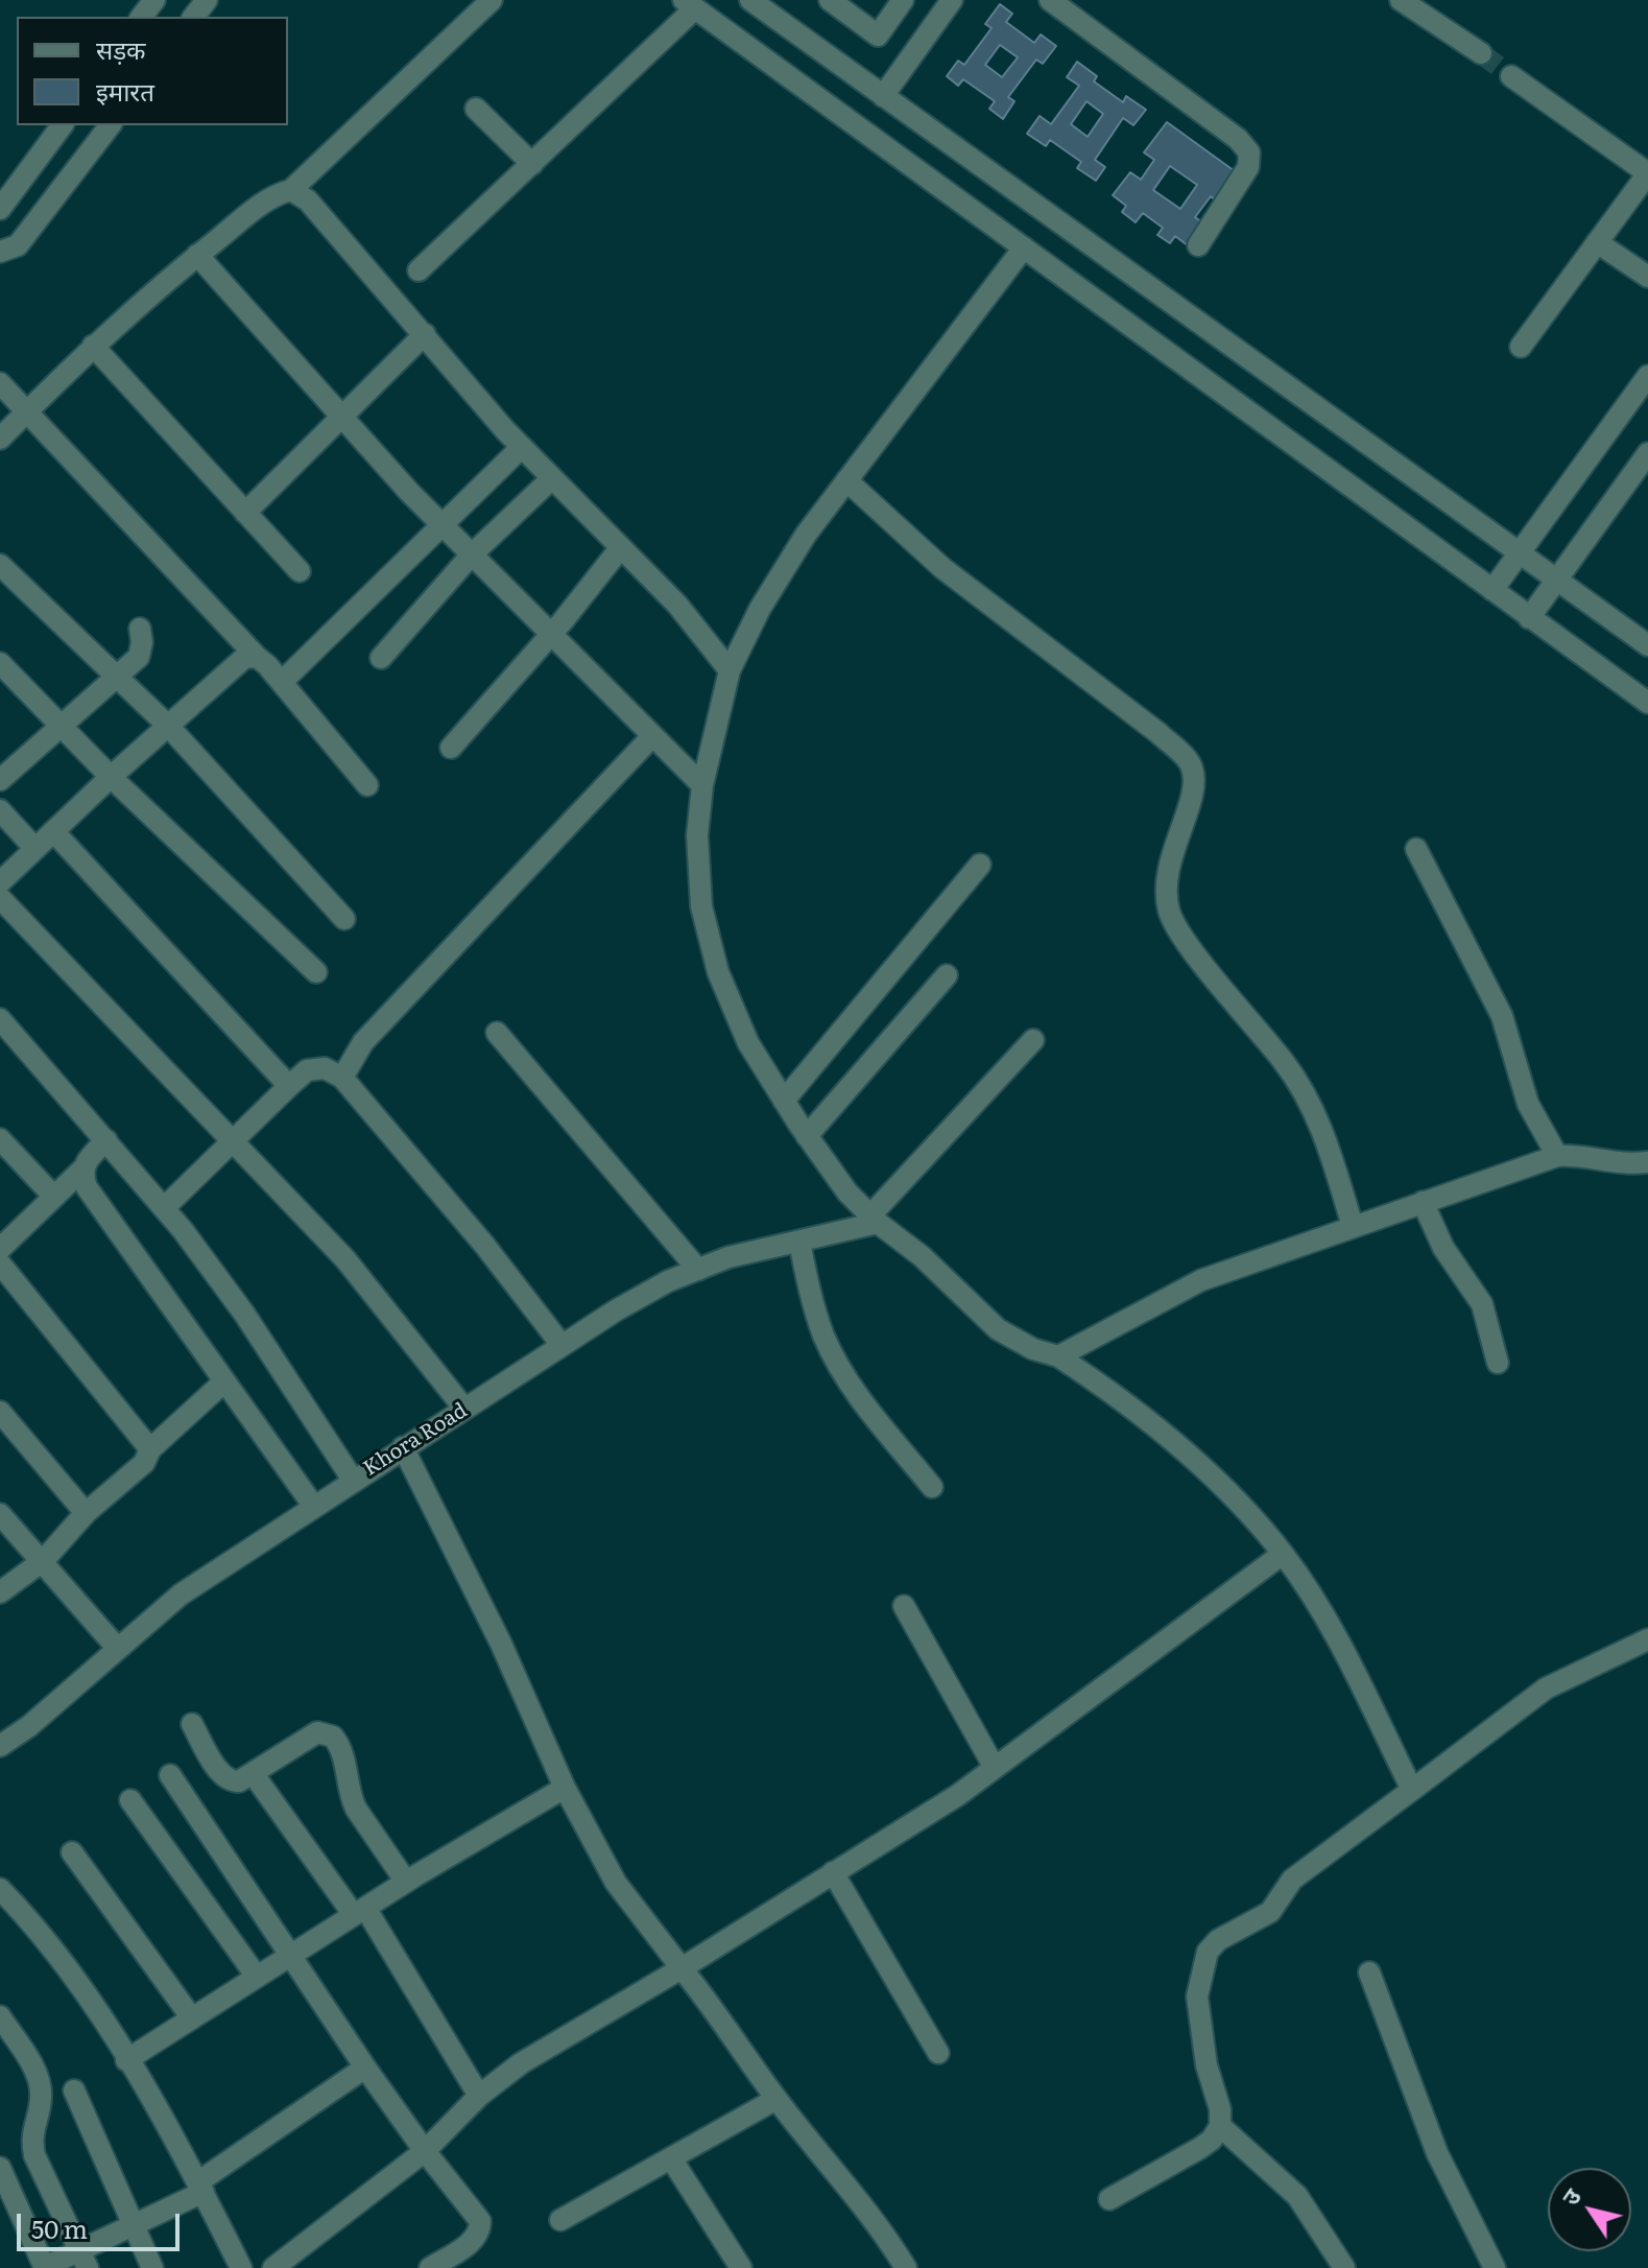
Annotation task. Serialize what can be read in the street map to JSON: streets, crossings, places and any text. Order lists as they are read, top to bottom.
{
  "streets": {
    "street": ["Khora Road"]
  },
  "legend": ["सड़क", "इमारत"],
  "scale_bar": "50 m",
  "north": "top left"
}
